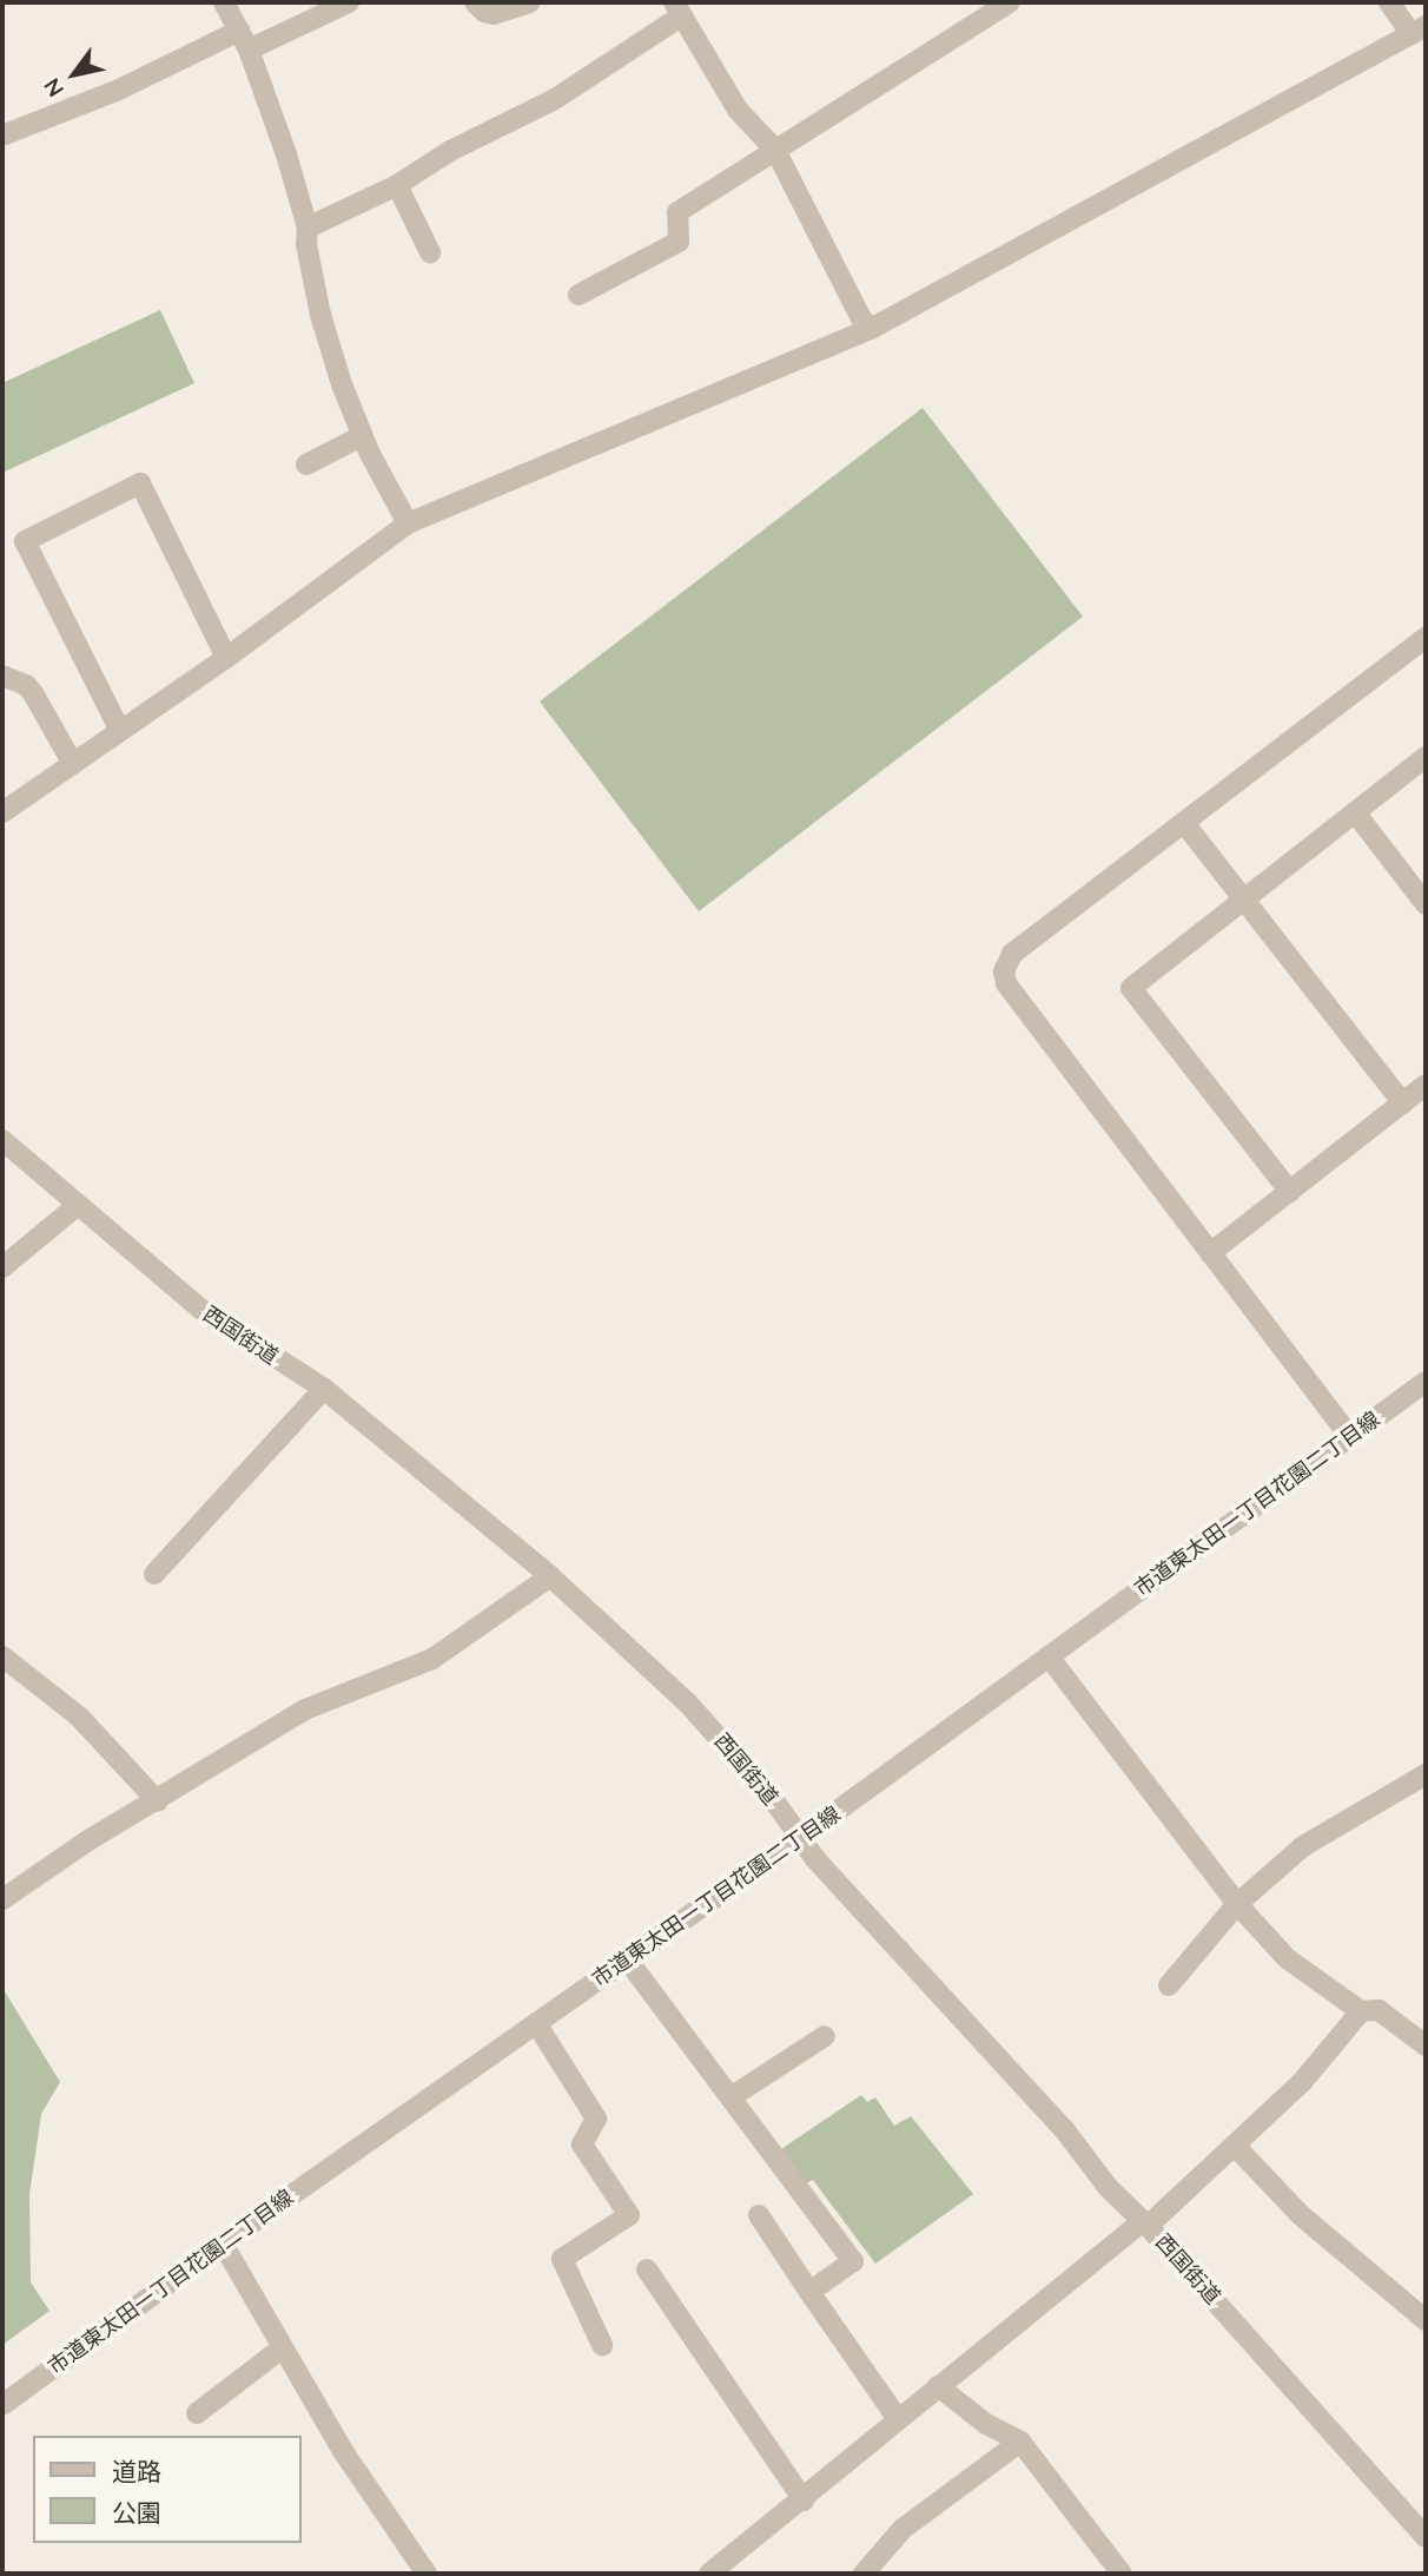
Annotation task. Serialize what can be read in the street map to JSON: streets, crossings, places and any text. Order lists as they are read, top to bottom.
{
  "streets": {
    "street": ["西国街道", "市道東太田一丁目花園二丁目線"]
  },
  "crossings": [
    ["西国街道", "市道東太田一丁目花園二丁目線"]
  ],
  "legend": ["道路", "公園"],
  "north": "bottom left"
}
